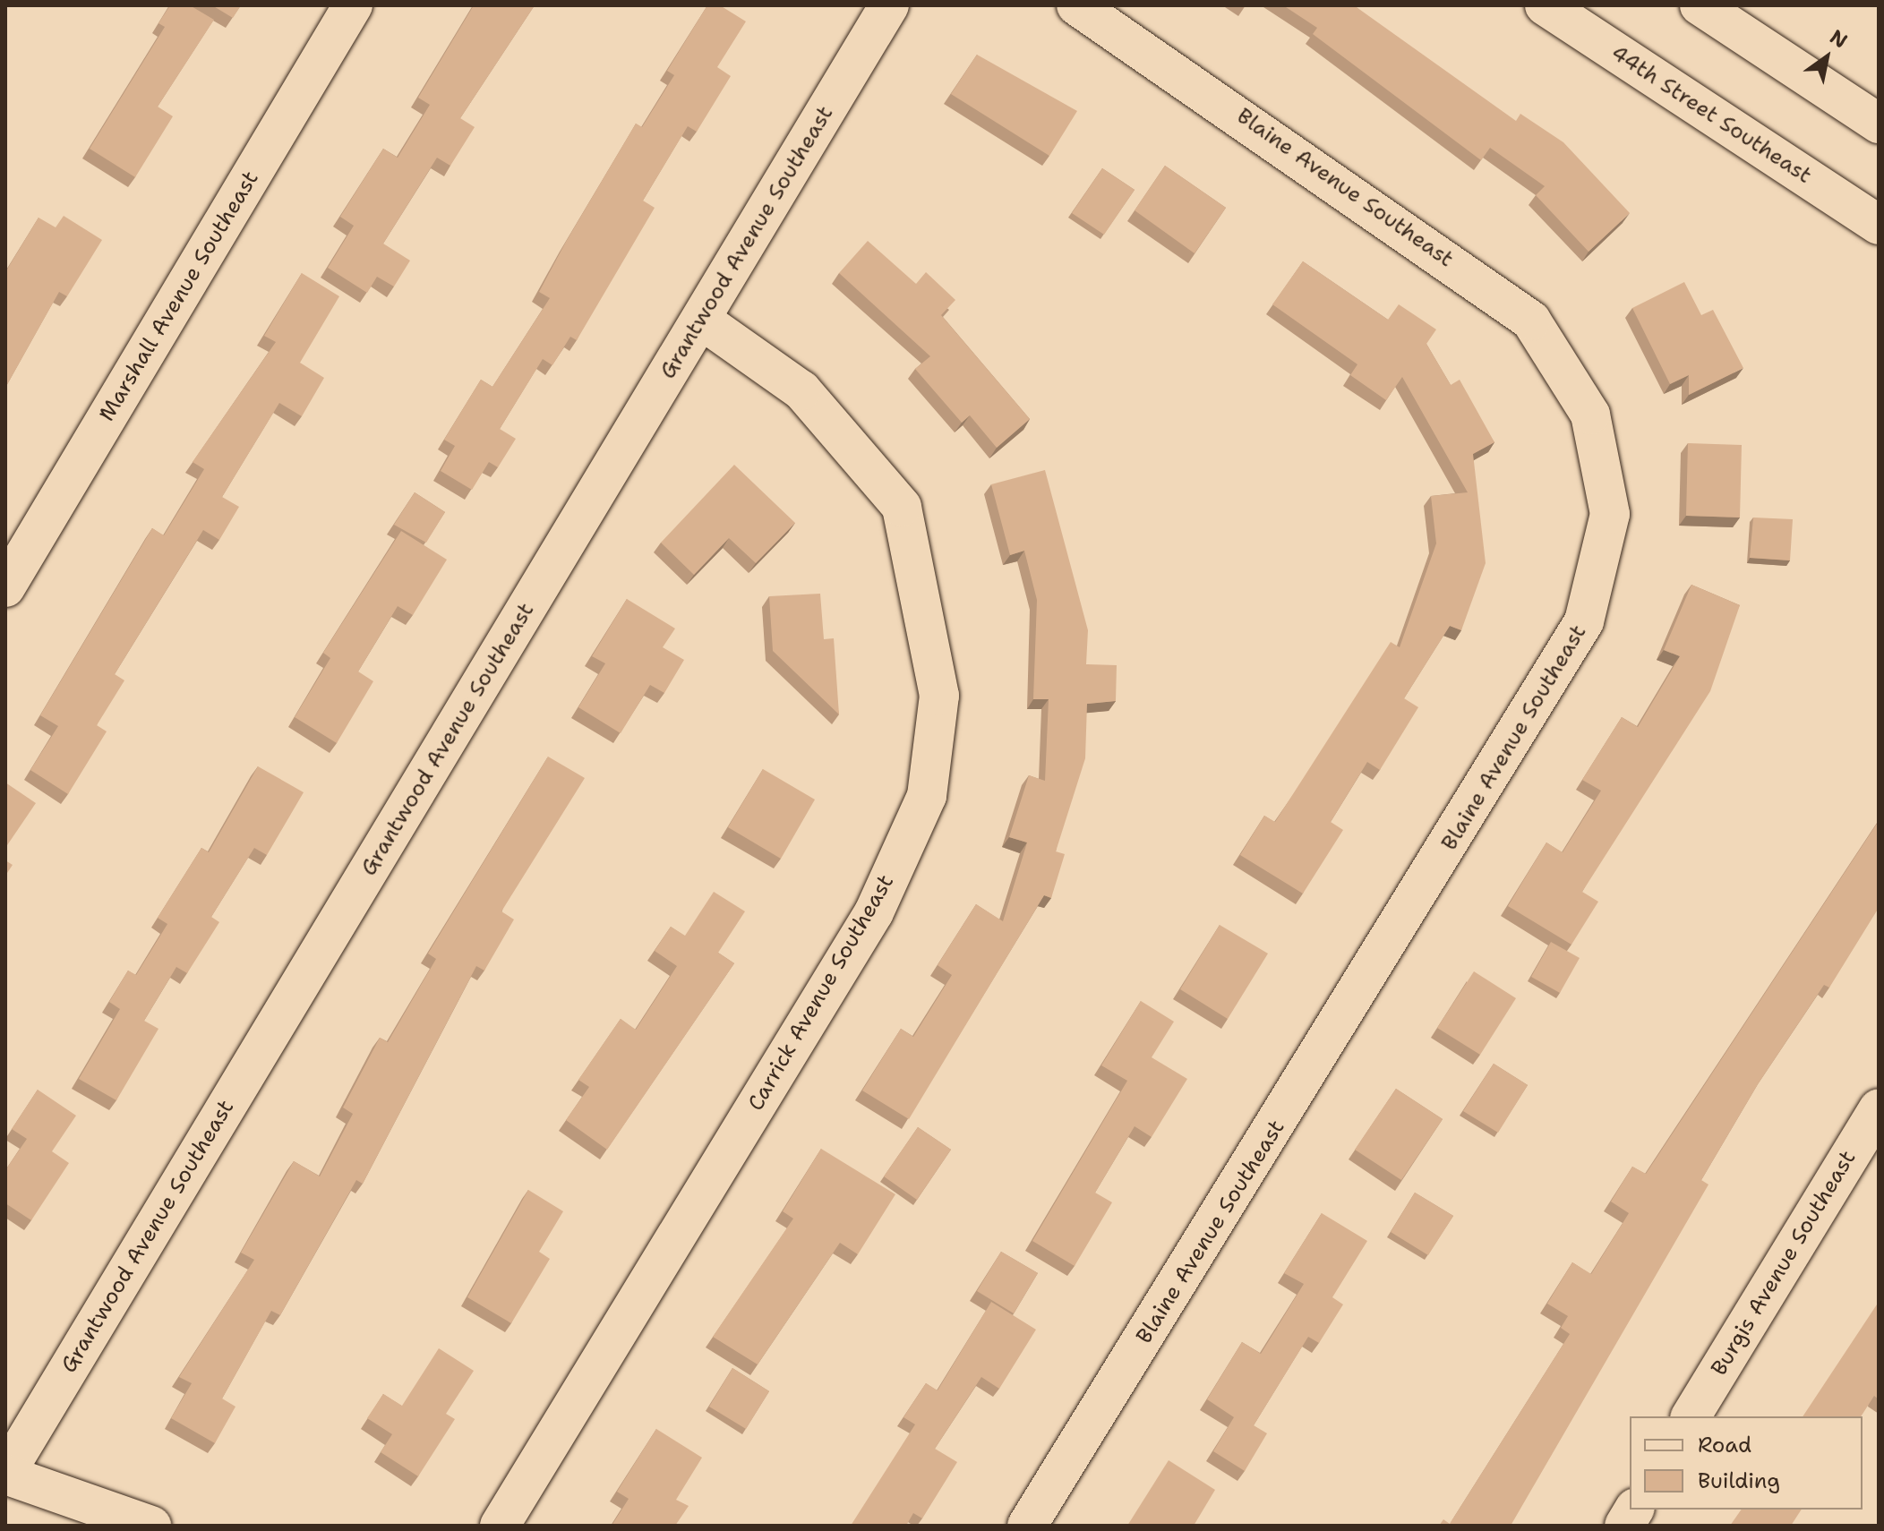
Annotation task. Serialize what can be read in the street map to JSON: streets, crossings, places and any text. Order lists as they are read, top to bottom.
{
  "streets": {
    "street": [
      "44th Street Southeast",
      "Blaine Avenue Southeast",
      "Grantwood Avenue Southeast",
      "Marshall Avenue Southeast",
      "Carrick Avenue Southeast",
      "Burgis Avenue Southeast"
    ]
  },
  "crossings": [
    ["Grantwood Avenue Southeast", "Carrick Avenue Southeast"]
  ],
  "legend": ["Road", "Building"],
  "north": "top right"
}
